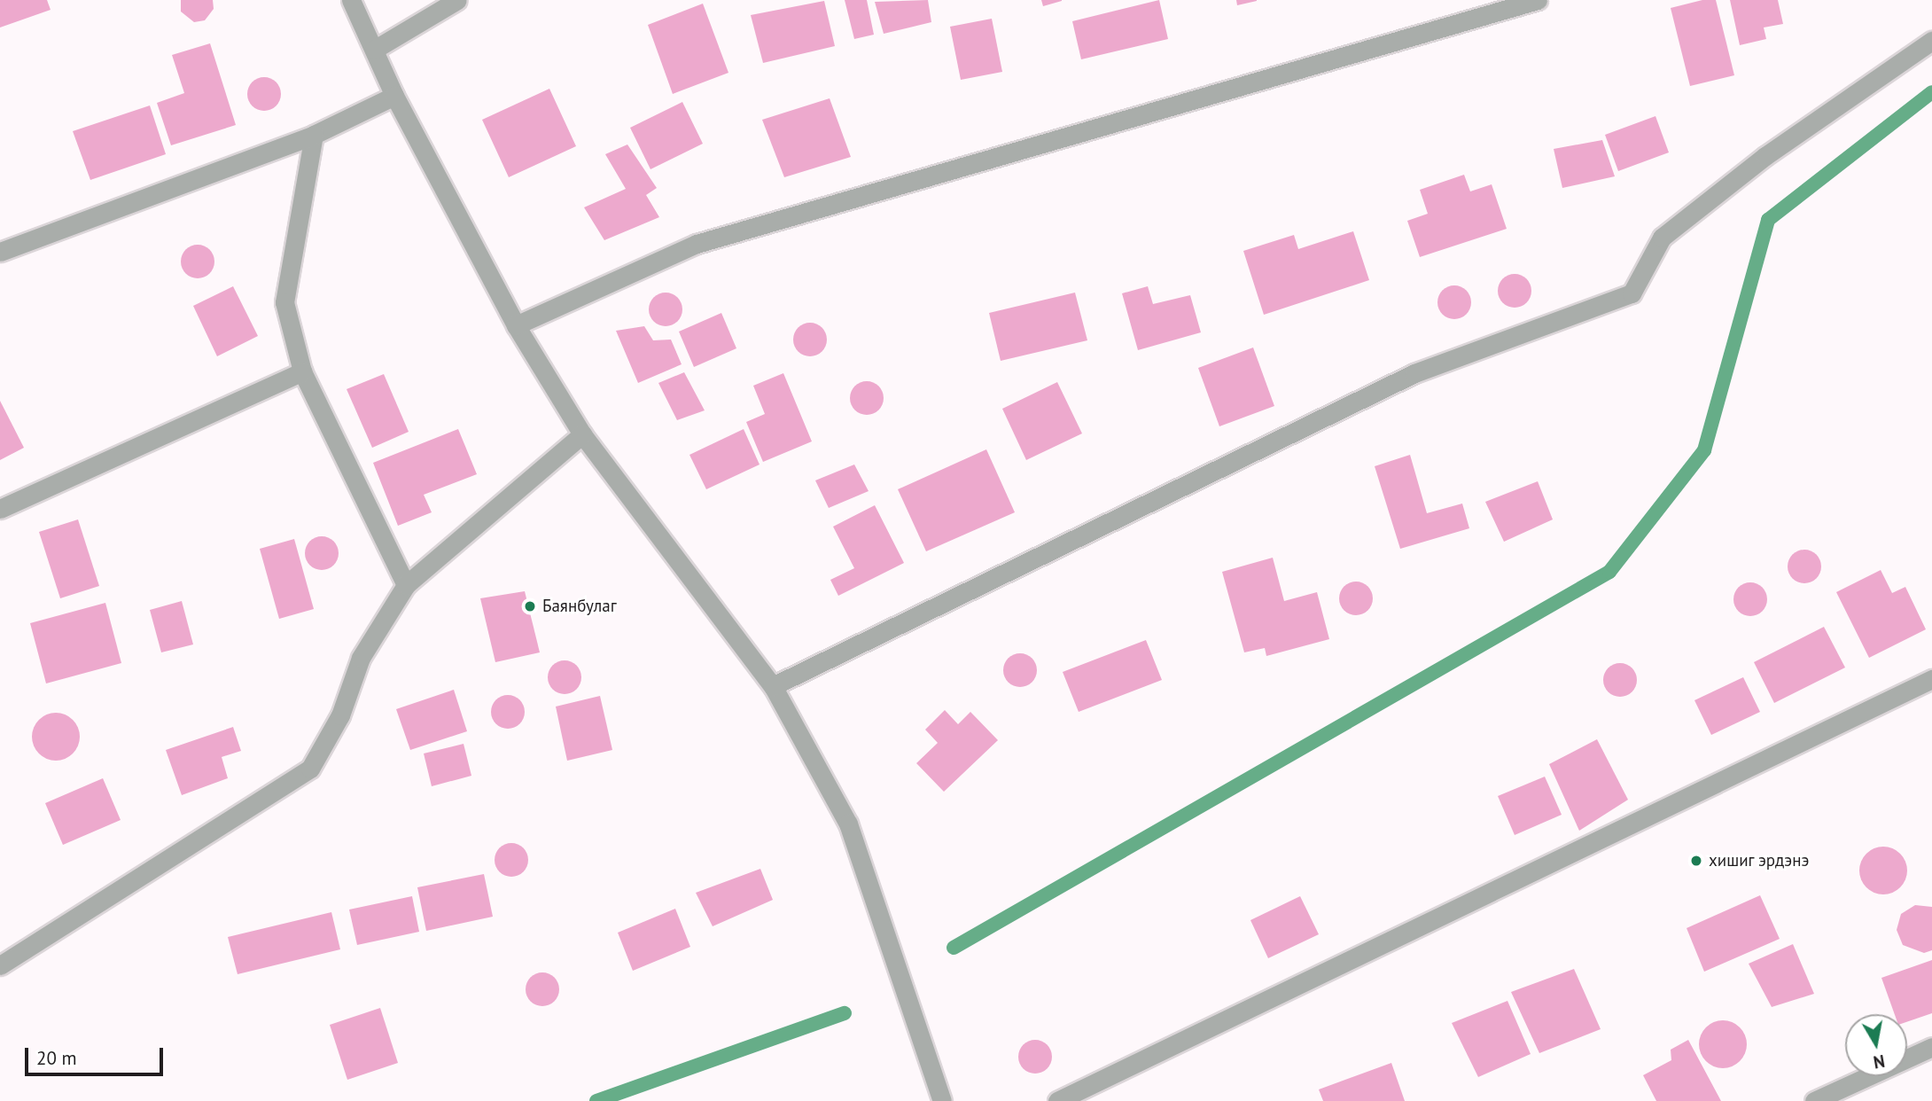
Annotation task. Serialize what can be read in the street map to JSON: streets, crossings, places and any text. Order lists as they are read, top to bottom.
{
  "places": ["Баянбулаг", "хишиг эрдэнэ"],
  "scale_bar": "20 m",
  "north": "bottom"
}
